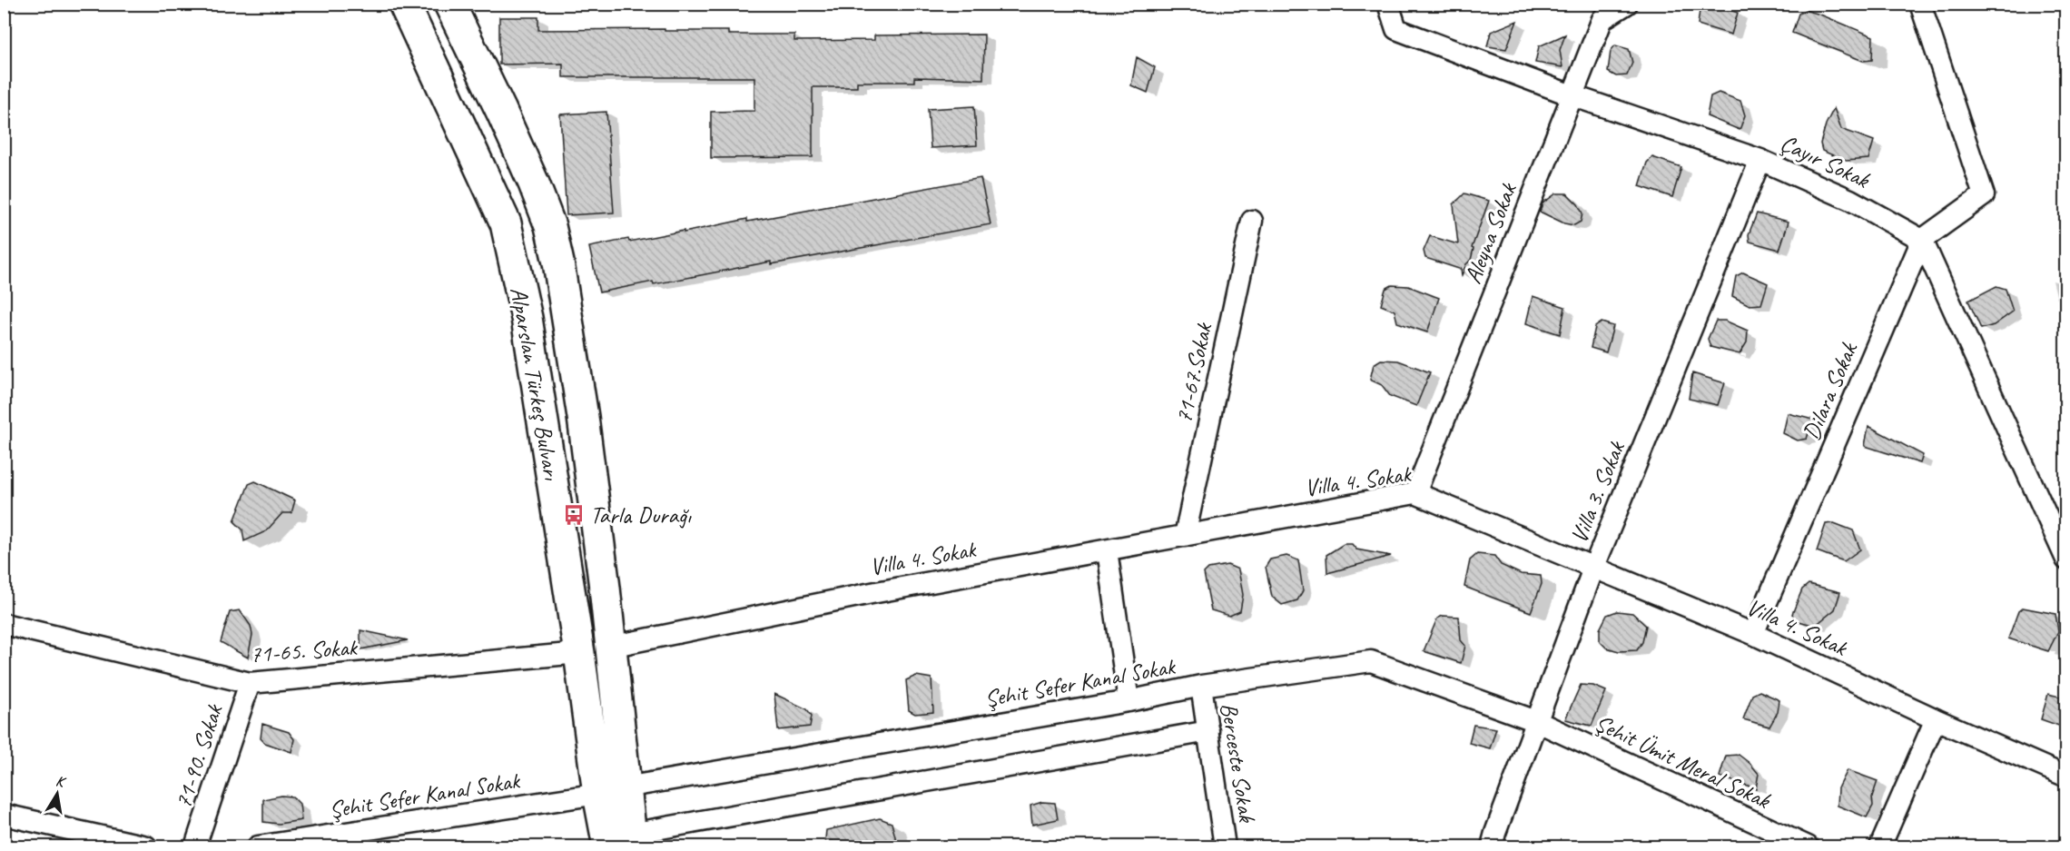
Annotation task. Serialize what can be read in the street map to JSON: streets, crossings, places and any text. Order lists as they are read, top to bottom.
{
  "streets": {
    "street": [
      "Çayır Sokak",
      "Aleyna Sokak",
      "71-67.Sokak",
      "Alparslan Türkeş Bulvarı",
      "Dilara Sokak",
      "Villa 4. Sokak",
      "Villa 3. Sokak",
      "71-65. Sokak",
      "Şehit Sefer Kanal Sokak",
      "71-90. Sokak",
      "Şehit Ümit Meral Sokak",
      "Berceste Sokak"
    ]
  },
  "crossings": [
    ["Çayır Sokak", "Aleyna Sokak"],
    ["Çayır Sokak", "Dilara Sokak"],
    ["Çayır Sokak", "Villa 3. Sokak"],
    ["Aleyna Sokak", "Villa 4. Sokak"],
    ["71-67.Sokak", "Villa 4. Sokak"],
    ["Alparslan Türkeş Bulvarı", "Villa 4. Sokak"],
    ["Alparslan Türkeş Bulvarı", "71-65. Sokak"],
    ["Alparslan Türkeş Bulvarı", "Şehit Sefer Kanal Sokak"],
    ["Dilara Sokak", "Villa 4. Sokak"],
    ["Villa 4. Sokak", "Villa 3. Sokak"],
    ["Villa 3. Sokak", "Şehit Sefer Kanal Sokak"],
    ["Villa 3. Sokak", "Şehit Ümit Meral Sokak"],
    ["71-65. Sokak", "71-90. Sokak"],
    ["Şehit Sefer Kanal Sokak", "Şehit Ümit Meral Sokak"],
    ["Şehit Sefer Kanal Sokak", "Berceste Sokak"]
  ],
  "places": {
    "bus stop": ["Tarla Durağı"]
  },
  "north": "top"
}
